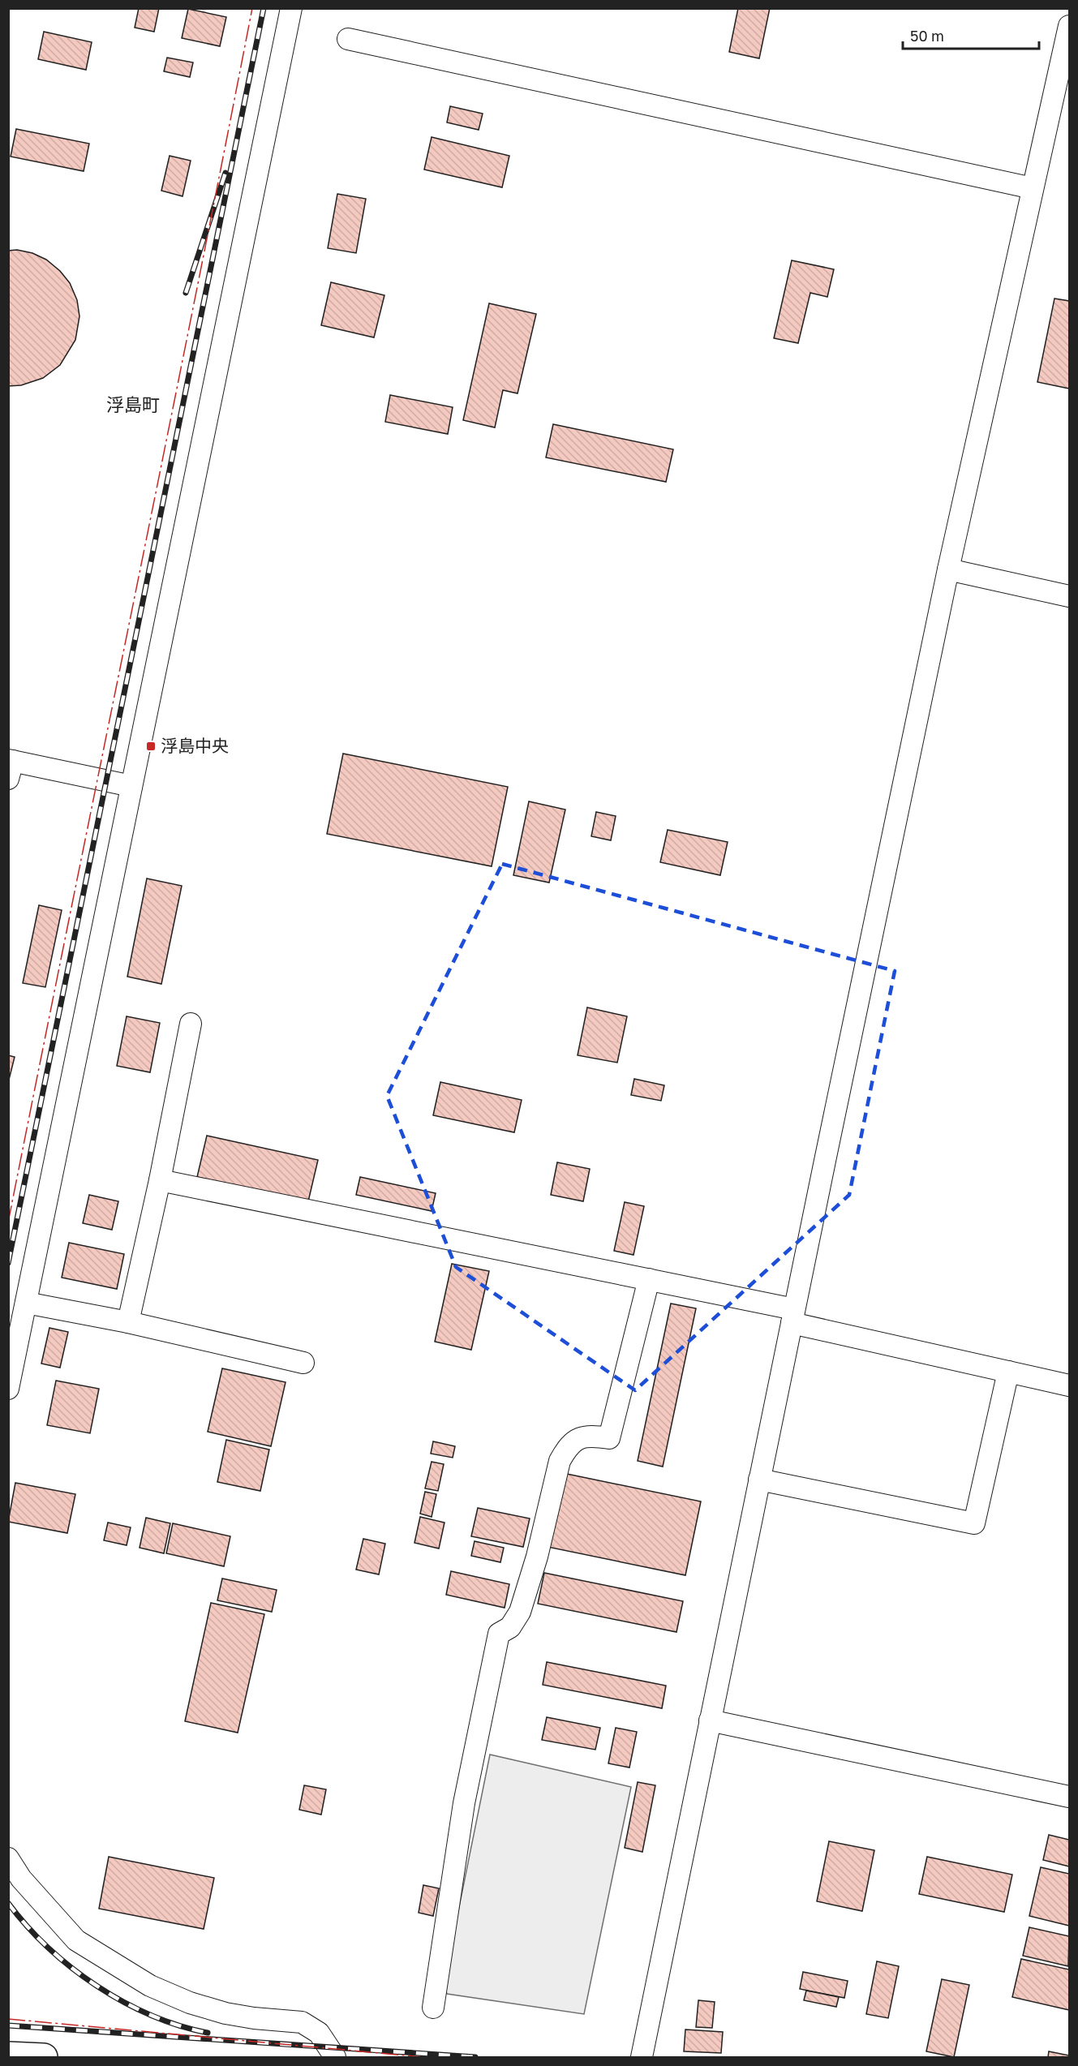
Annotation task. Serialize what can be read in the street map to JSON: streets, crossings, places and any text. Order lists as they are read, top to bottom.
{
  "districts": ["浮島町"],
  "places": {
    "transit": ["浮島中央"]
  },
  "scale_bar": "50 m"
}
